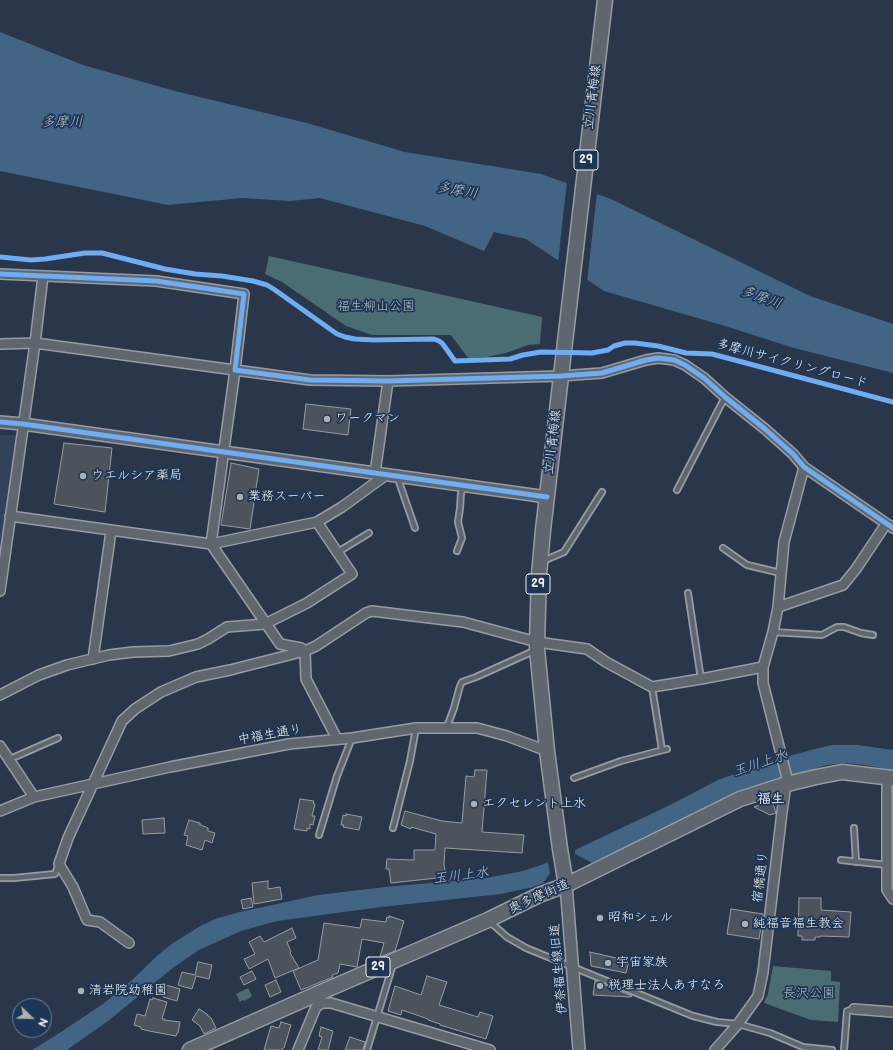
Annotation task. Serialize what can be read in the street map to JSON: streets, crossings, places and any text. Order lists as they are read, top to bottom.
{
  "streets": {
    "main road": ["立川青梅線", "29", "奥多摩街道"],
    "street": ["中福生通り", "宿橋通り", "伊奈福生線旧道"],
    "cycle path": ["多摩川サイクリングロード"]
  },
  "crossings": [
    ["立川青梅線", "中福生通り"],
    ["立川青梅線", "奥多摩街道"],
    ["立川青梅線", "伊奈福生線旧道"],
    ["宿橋通り", "奥多摩街道"],
    ["奥多摩街道", "伊奈福生線旧道"]
  ],
  "districts": ["福生"],
  "water": ["多摩川", "玉川上水"],
  "parks": ["福生柳山公園", "長沢公園"],
  "places": [
    "ワークマン",
    "ウエルシア薬局",
    "業務スーパー",
    "エクセレント上水",
    "昭和シェル",
    "純福音福生教会",
    "宇宙家族",
    "税理士法人あすなろ",
    "清岩院幼稚園"
  ],
  "north": "bottom right"
}
